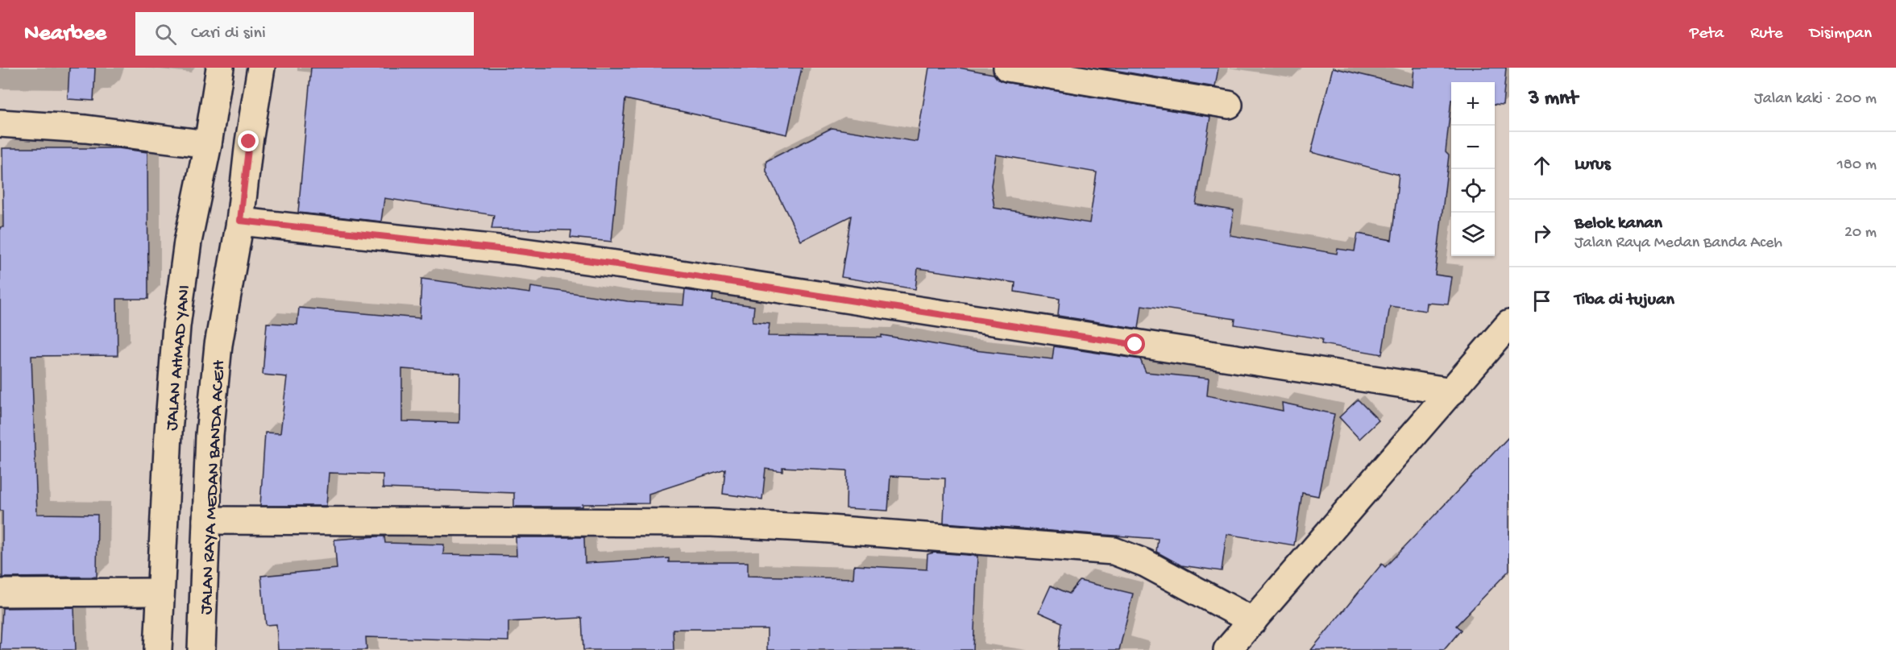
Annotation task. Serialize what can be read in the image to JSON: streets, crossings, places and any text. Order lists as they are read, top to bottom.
{
  "streets": {
    "street": ["JALAN AHMAD YANI", "JALAN RAYA MEDAN BANDA ACEH"]
  },
  "page": {
    "header": "Nearbee",
    "search": "Cari di sini",
    "nav": ["Peta", "Rute", "Disimpan"],
    "heading": ["3 mnt", "Jalan kaki · 200 m"],
    "map_buttons": ["+", "−"],
    "list": [
      ["Lurus", "180 m"],
      ["Belok kanan", "Jalan Raya Medan Banda Aceh", "20 m"],
      "Tiba di tujuan"
    ]
  }
}
